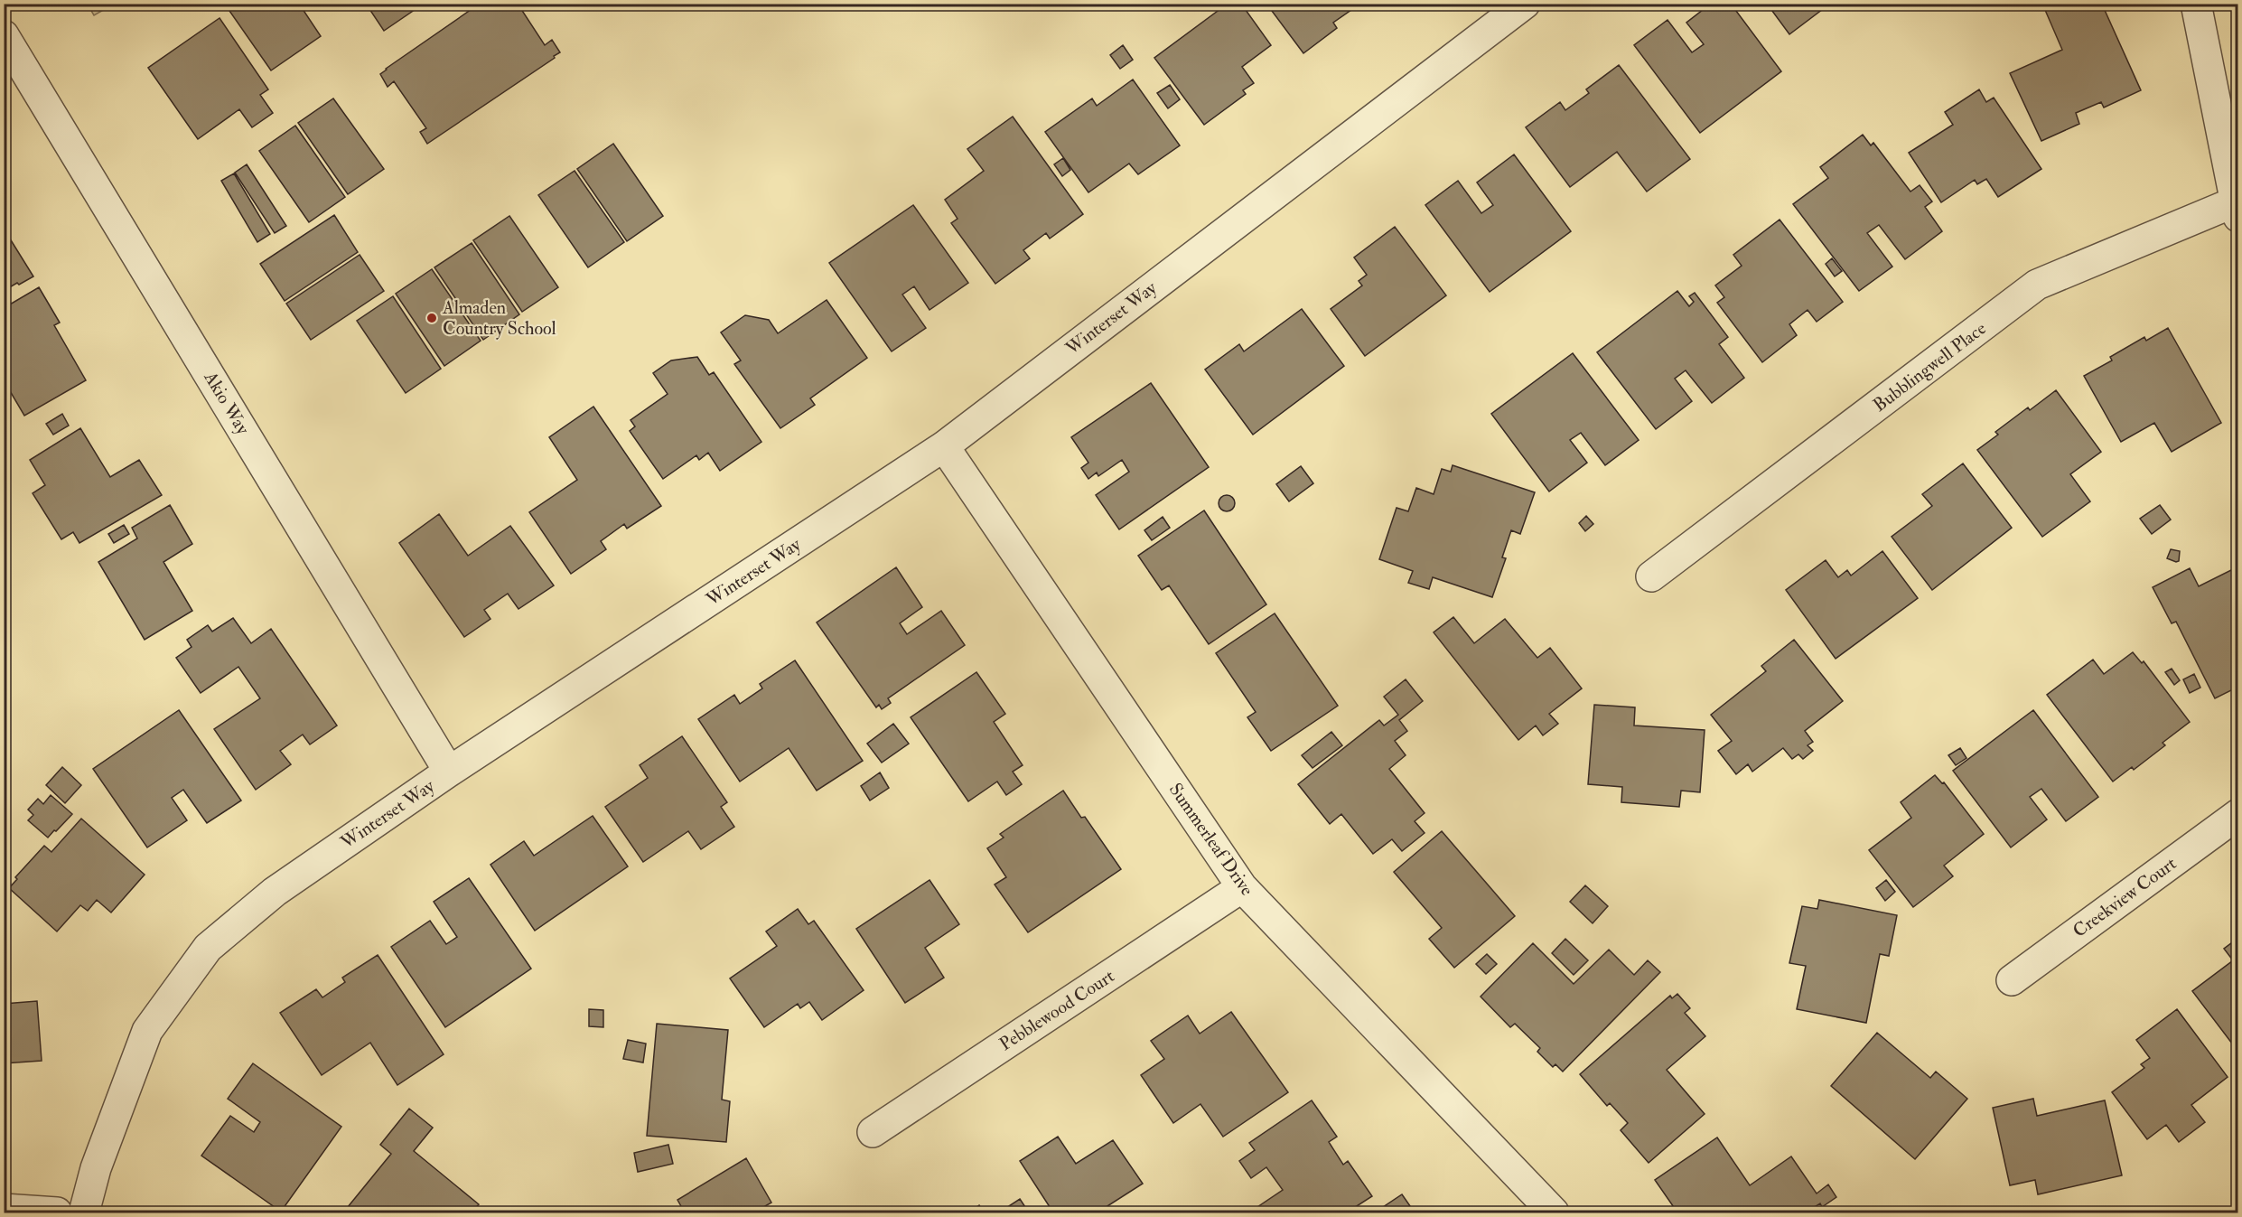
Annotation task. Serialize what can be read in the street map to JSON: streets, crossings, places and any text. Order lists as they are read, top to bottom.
{
  "streets": {
    "street": [
      "Winterset Way",
      "Bubblingwell Place",
      "Akio Way",
      "Summerleaf Drive",
      "Creekview Court",
      "Pebblewood Court"
    ]
  },
  "crossings": [
    ["Winterset Way", "Akio Way"],
    ["Winterset Way", "Summerleaf Drive"],
    ["Summerleaf Drive", "Pebblewood Court"]
  ],
  "places": ["Almaden Country School"]
}
